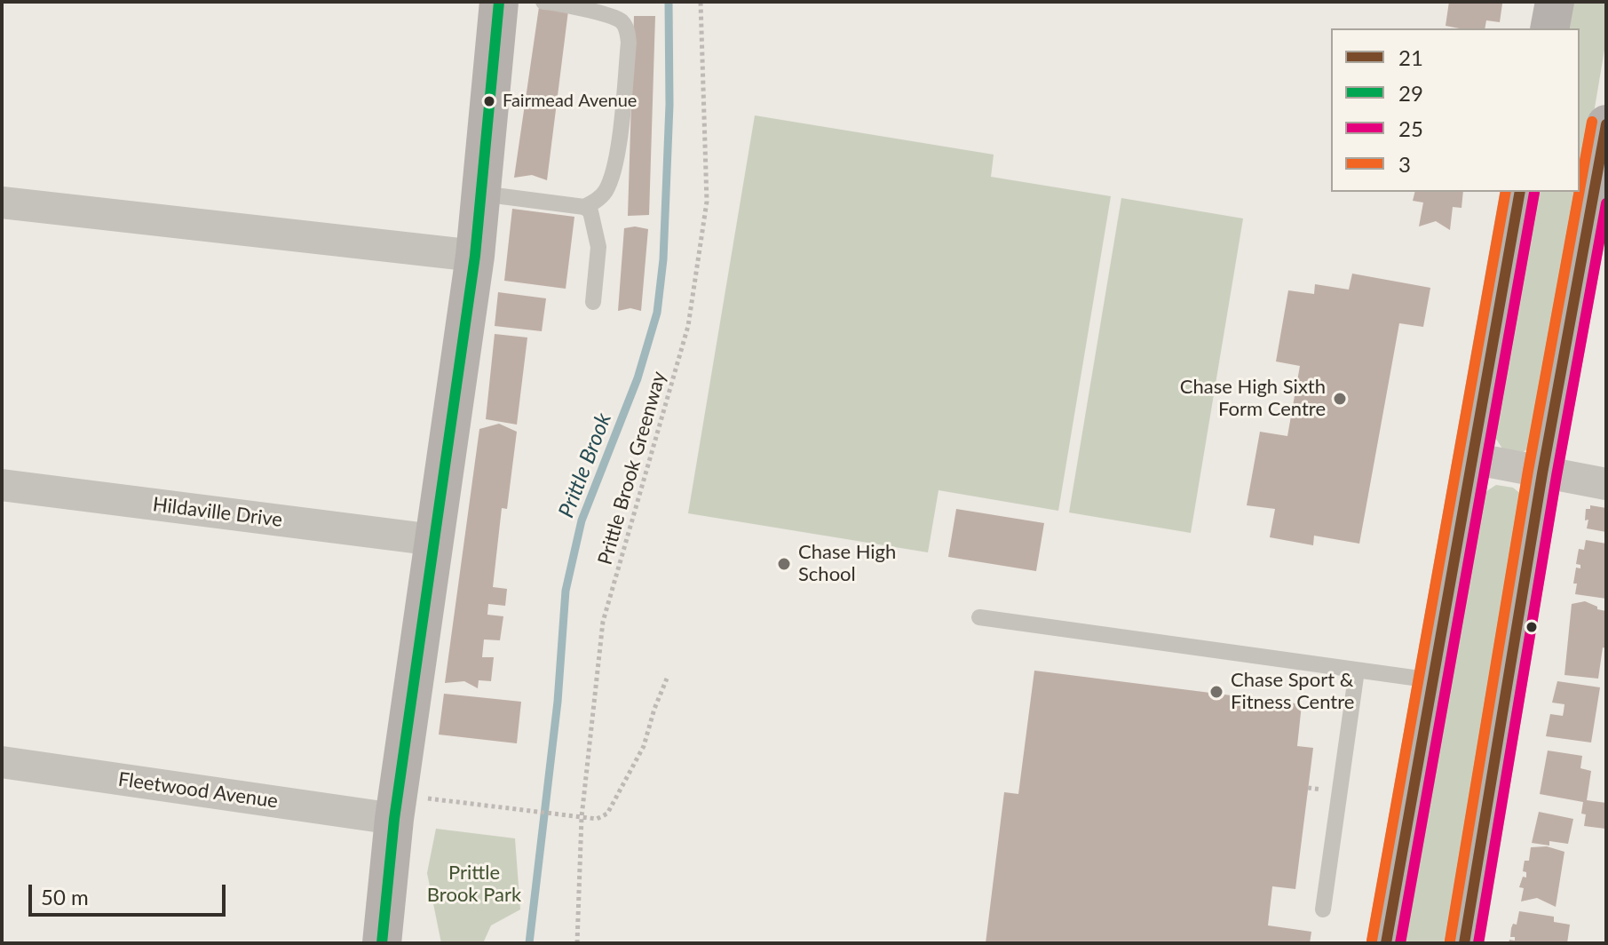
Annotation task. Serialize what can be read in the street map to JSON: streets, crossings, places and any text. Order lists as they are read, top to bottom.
{
  "streets": {
    "street": ["Hildaville Drive", "Fleetwood Avenue"],
    "path": ["Prittle Brook Greenway"]
  },
  "water": ["Prittle Brook"],
  "parks": ["Prittle Brook Park"],
  "places": [
    "Fairmead Avenue",
    "Chase High Sixth Form Centre",
    "Chase High School",
    "Chase Sport & Fitness Centre"
  ],
  "lines": [
    "transit line 29",
    "transit line 3",
    "transit line 21",
    "transit line 25"
  ],
  "legend": [
    "21",
    "29",
    "25",
    "3"
  ],
  "scale_bar": "50 m"
}
